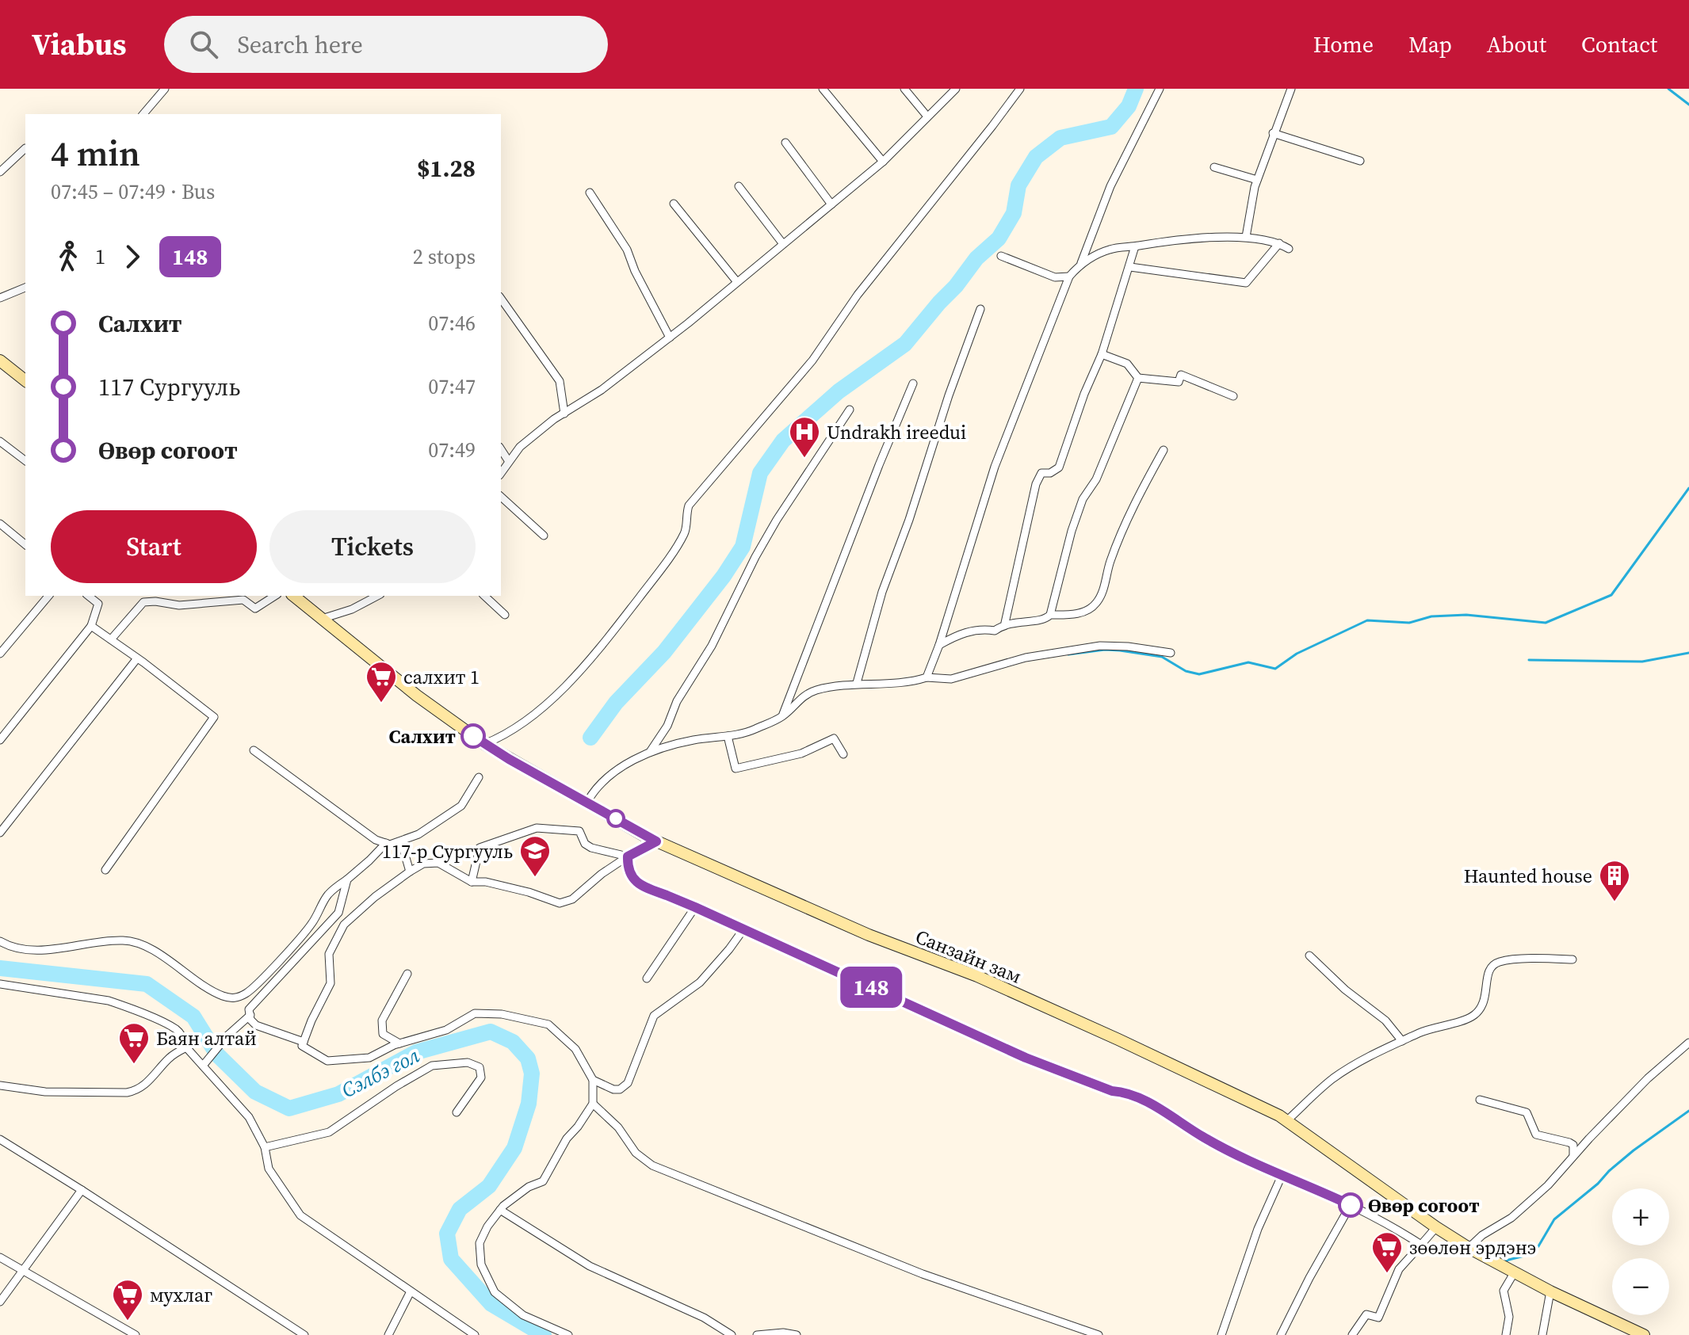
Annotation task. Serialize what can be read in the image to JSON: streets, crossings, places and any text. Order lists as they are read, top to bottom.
{
  "streets": {
    "main road": ["Санзайн зам"]
  },
  "water": ["Сэлбэ гол"],
  "places": {
    "hospital": ["Undrakh ireedui"],
    "supermarket": [
      "салхит 1",
      "Баян алтай",
      "зөөлөн эрдэнэ",
      "мухлаг"
    ],
    "other": ["Салхит", "Өвөр согоот"],
    "school or university": ["117-р Сургууль"],
    "building": ["Haunted house"]
  },
  "lines": ["bus line 148"],
  "page": {
    "header": "Viabus",
    "search": "Search here",
    "nav": [
      "Home",
      "Map",
      "About",
      "Contact"
    ],
    "on_map": "148",
    "heading": ["4 min", "07:45 – 07:49 · Bus", "$1.28"],
    "legs": ["1", "148", "2 stops"],
    "list": [
      {
        "name": "Салхит",
        "value": "07:46"
      },
      {
        "name": "117 Сургууль",
        "value": "07:47"
      },
      {
        "name": "Өвөр согоот",
        "value": "07:49"
      }
    ],
    "buttons": ["Start", "Tickets"],
    "map_buttons": ["+", "−"]
  }
}
